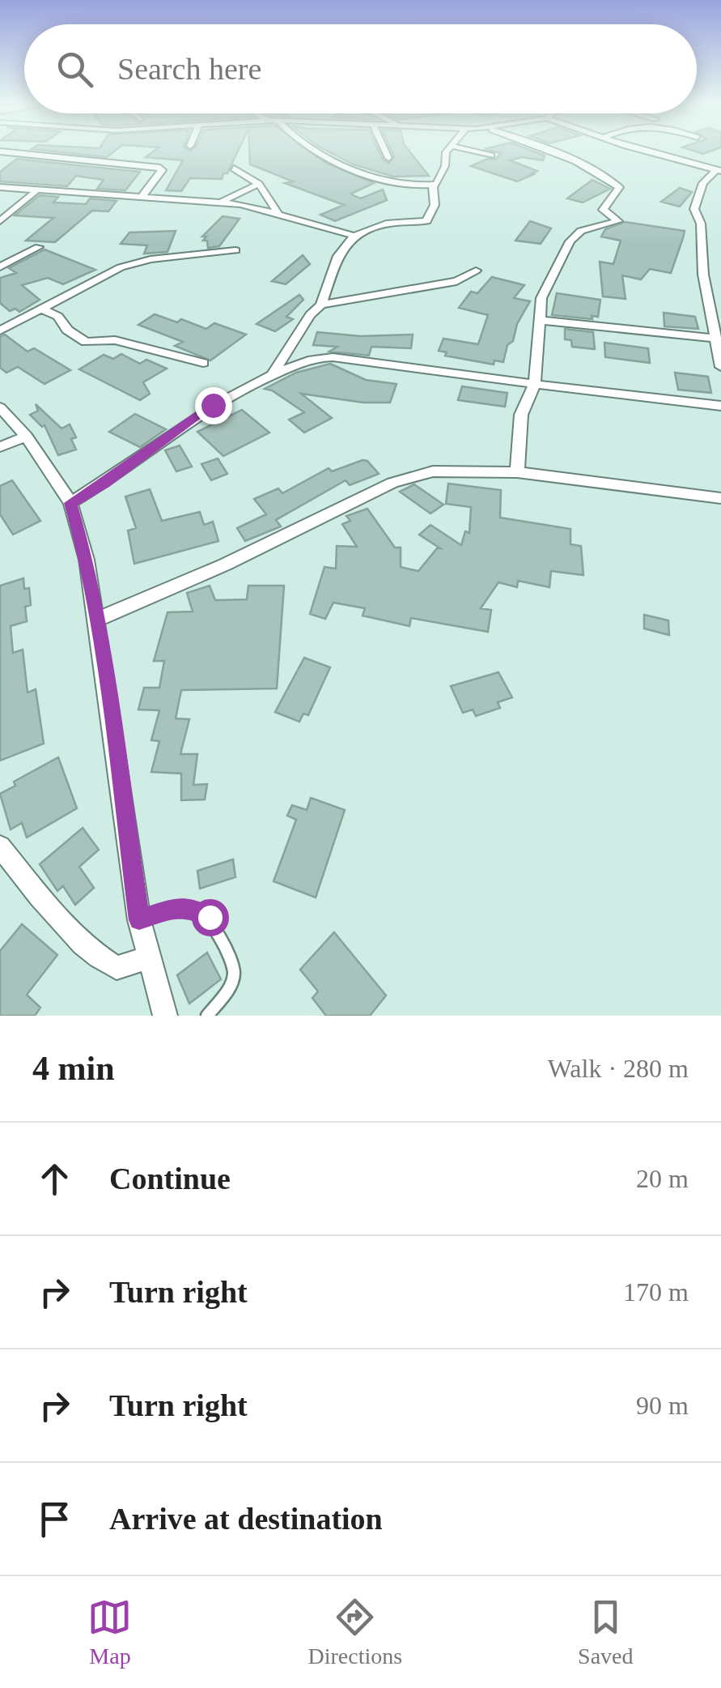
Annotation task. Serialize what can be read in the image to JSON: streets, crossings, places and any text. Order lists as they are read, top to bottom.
{
  "page": {
    "search": "Search here",
    "heading": ["4 min", "Walk · 280 m"],
    "list": [
      ["Continue", "20 m"],
      ["Turn right", "170 m"],
      ["Turn right", "90 m"],
      "Arrive at destination"
    ],
    "nav": ["Map", "Directions", "Saved"]
  }
}
